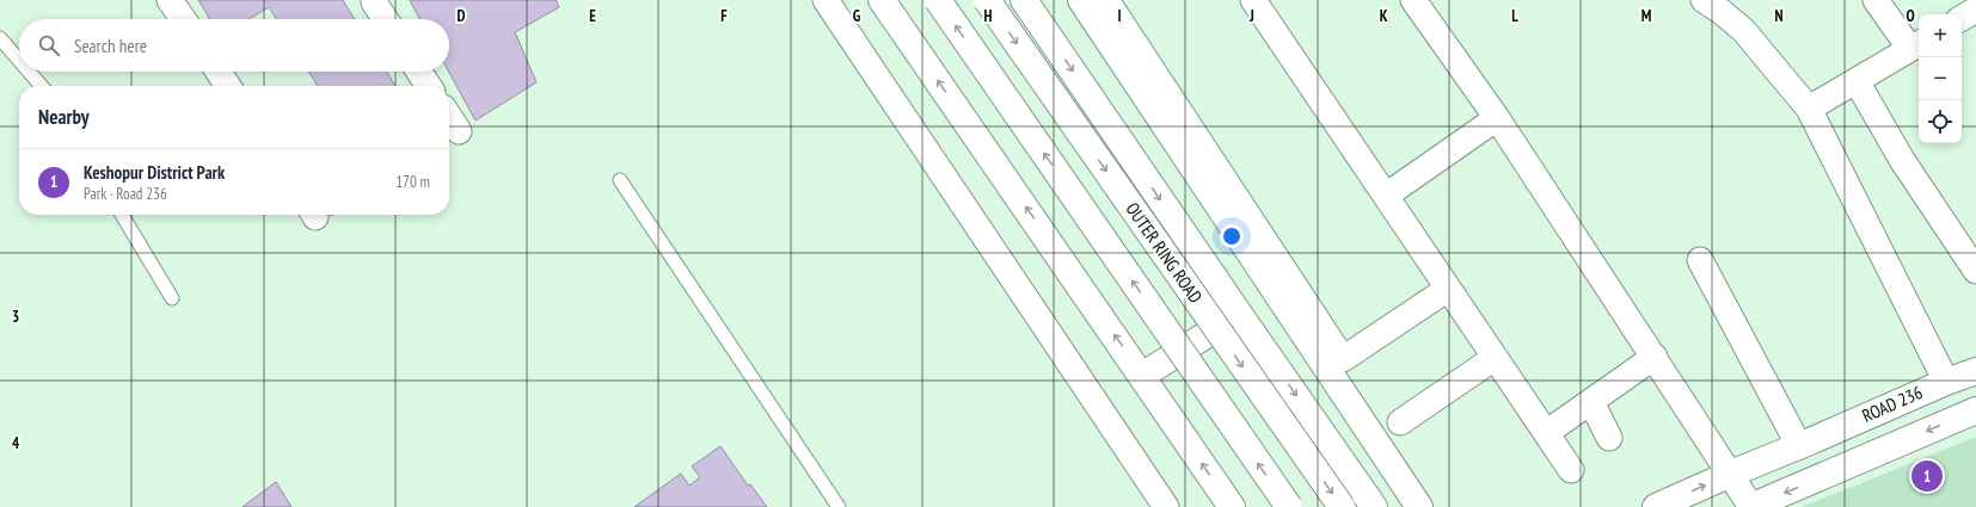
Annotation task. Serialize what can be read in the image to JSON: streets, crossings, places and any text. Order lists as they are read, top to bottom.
{
  "streets": {
    "street": ["OUTER RING ROAD", "ROAD 236"]
  },
  "page": {
    "map_buttons": ["+", "−"],
    "search": "Search here",
    "heading": "Nearby",
    "list": [
      {
        "mark": "1",
        "name": "Keshopur District Park",
        "note": "Park · Road 236",
        "value": "170 m"
      }
    ],
    "pins": "1"
  },
  "grid": {
    "columns": [
      "D",
      "E",
      "F",
      "G",
      "H",
      "I",
      "J",
      "K",
      "L",
      "M",
      "N",
      "O"
    ],
    "rows": ["3", "4"]
  }
}
